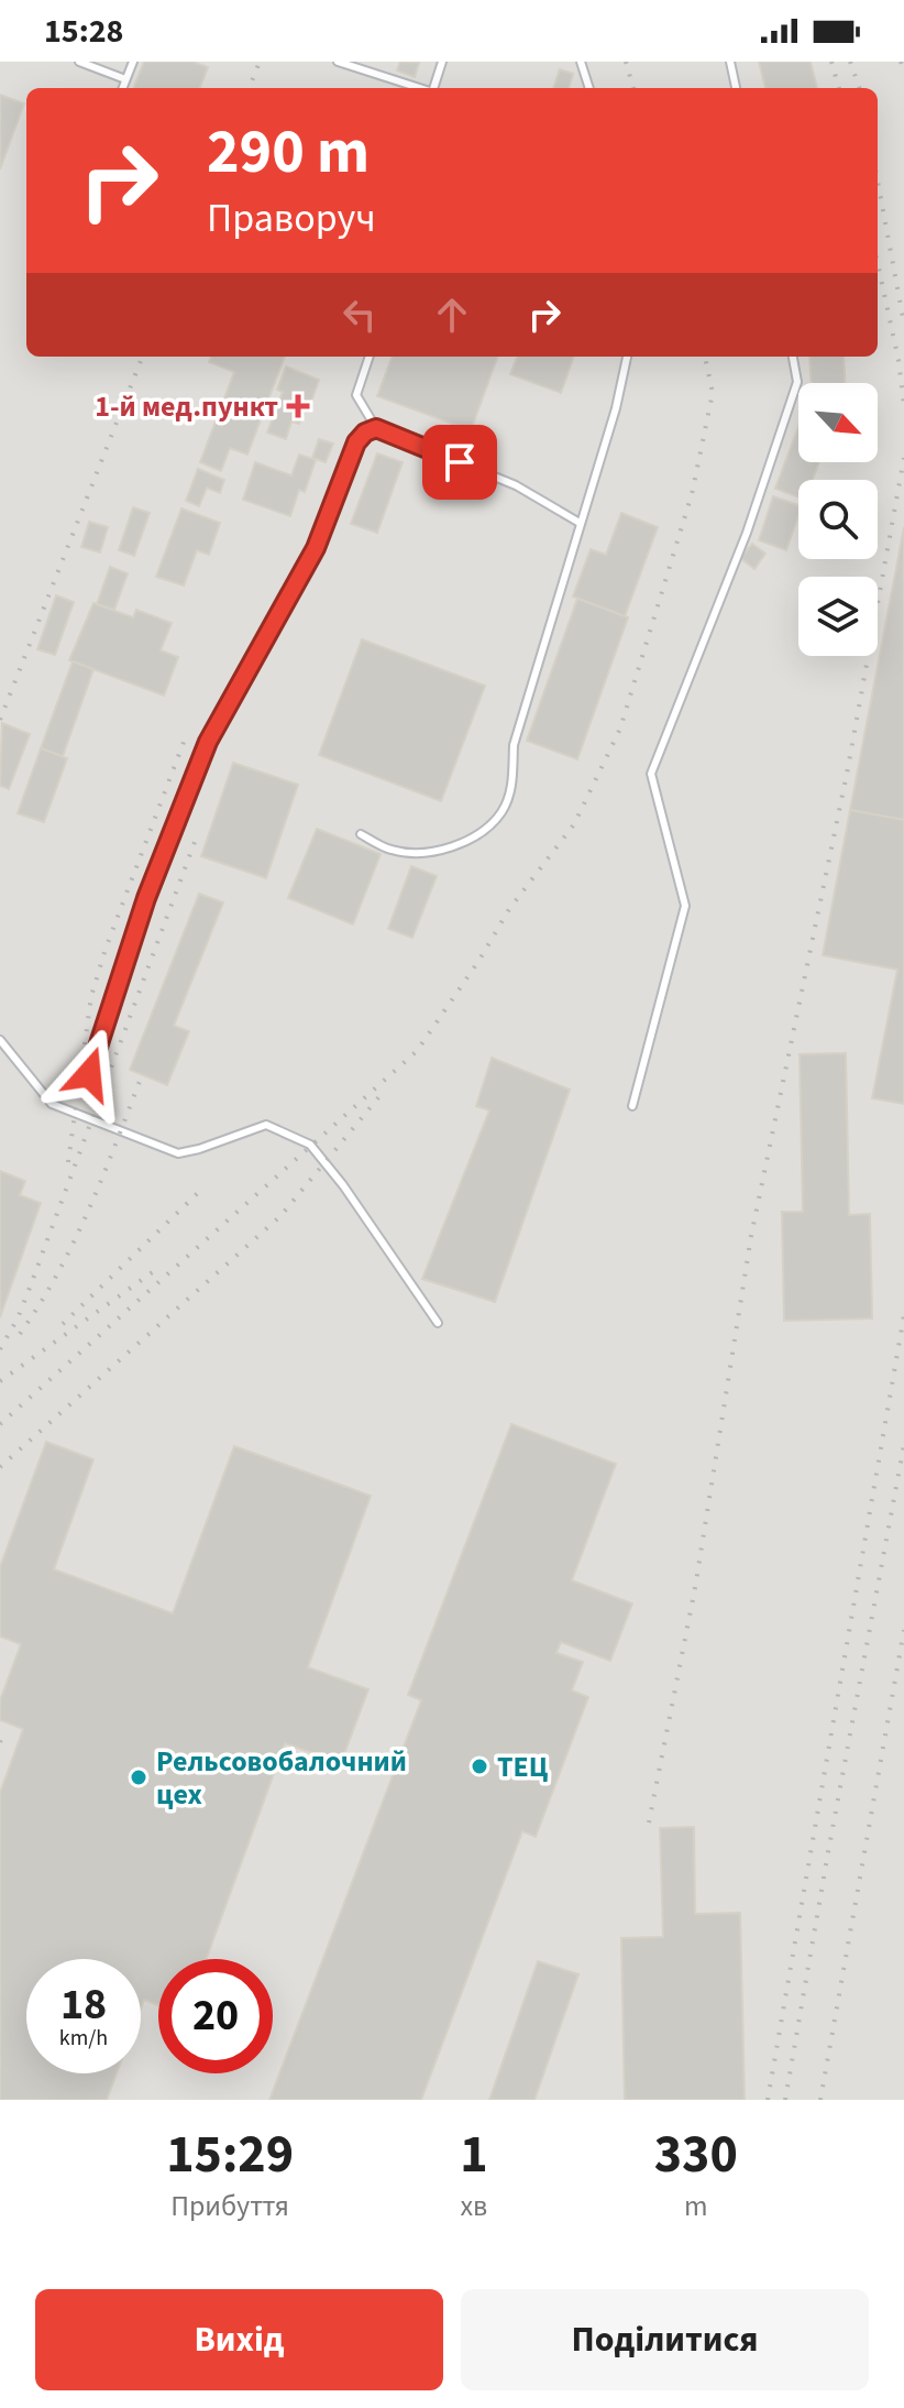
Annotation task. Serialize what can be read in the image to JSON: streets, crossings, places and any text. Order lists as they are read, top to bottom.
{
  "places": {
    "health": ["1-й мед.пункт"],
    "other": ["ТЕЦ", "Рельсовобалочний цех"]
  },
  "north": "bottom right",
  "page": {
    "status": "15:28",
    "turn": ["290 m", "Праворуч"],
    "speed": "18 km/h",
    "limit": "20",
    "eta": [
      "15:29",
      "Прибуття",
      "1",
      "хв",
      "330",
      "m"
    ],
    "buttons": ["Вихід", "Поділитися"]
  }
}
